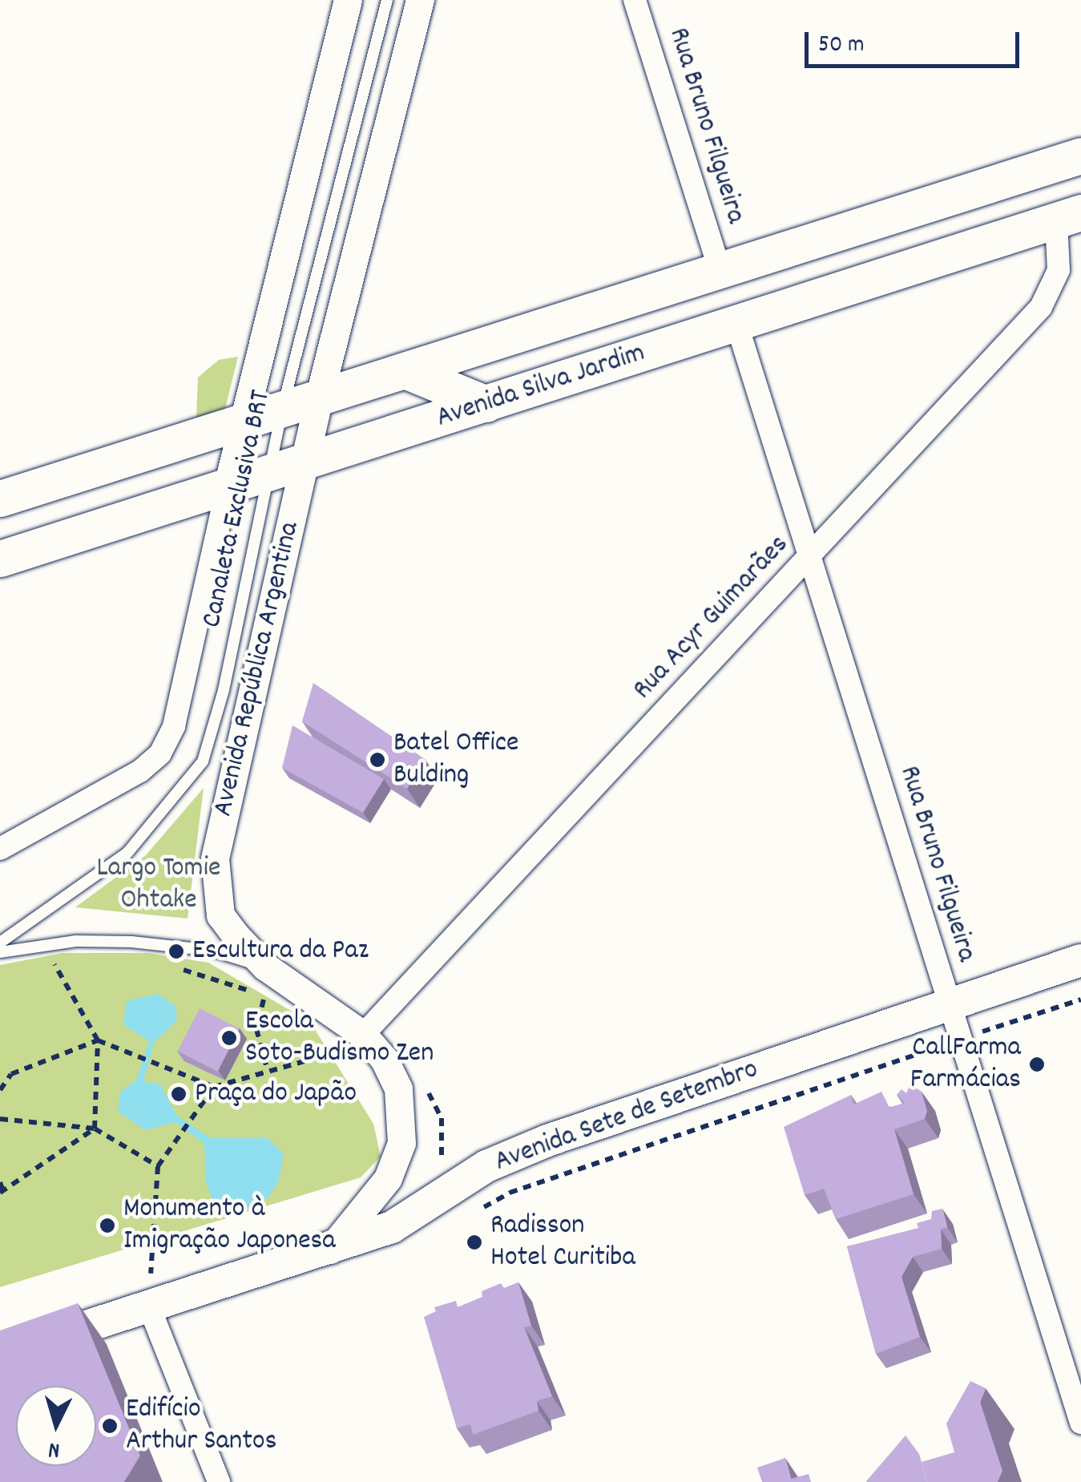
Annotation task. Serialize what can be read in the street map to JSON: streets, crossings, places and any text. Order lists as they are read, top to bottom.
{
  "streets": {
    "main road": ["Avenida Silva Jardim", "Avenida Sete de Setembro"],
    "street": ["Rua Bruno Filgueira", "Rua Acyr Guimarães", "Avenida República Argentina"],
    "lane": ["Canaleta Exclusiva BRT"]
  },
  "crossings": [
    ["Rua Bruno Filgueira", "Avenida Silva Jardim"],
    ["Rua Bruno Filgueira", "Rua Acyr Guimarães"],
    ["Rua Bruno Filgueira", "Avenida Sete de Setembro"],
    ["Avenida Silva Jardim", "Canaleta Exclusiva BRT"],
    ["Avenida Silva Jardim", "Rua Acyr Guimarães"],
    ["Avenida Silva Jardim", "Avenida República Argentina"],
    ["Rua Acyr Guimarães", "Avenida República Argentina"],
    ["Avenida República Argentina", "Avenida Sete de Setembro"]
  ],
  "parks": ["Largo Tomie Ohtake"],
  "places": [
    "Batel Office Bulding",
    "Escultura da Paz",
    "Escola Soto-Budismo Zen",
    "CallFarma Farmácias",
    "Praça do Japão",
    "Monumento à Imigração Japonesa",
    "Radisson Hotel Curitiba",
    "Edifício Arthur Santos"
  ],
  "scale_bar": "50 m",
  "north": "bottom"
}
